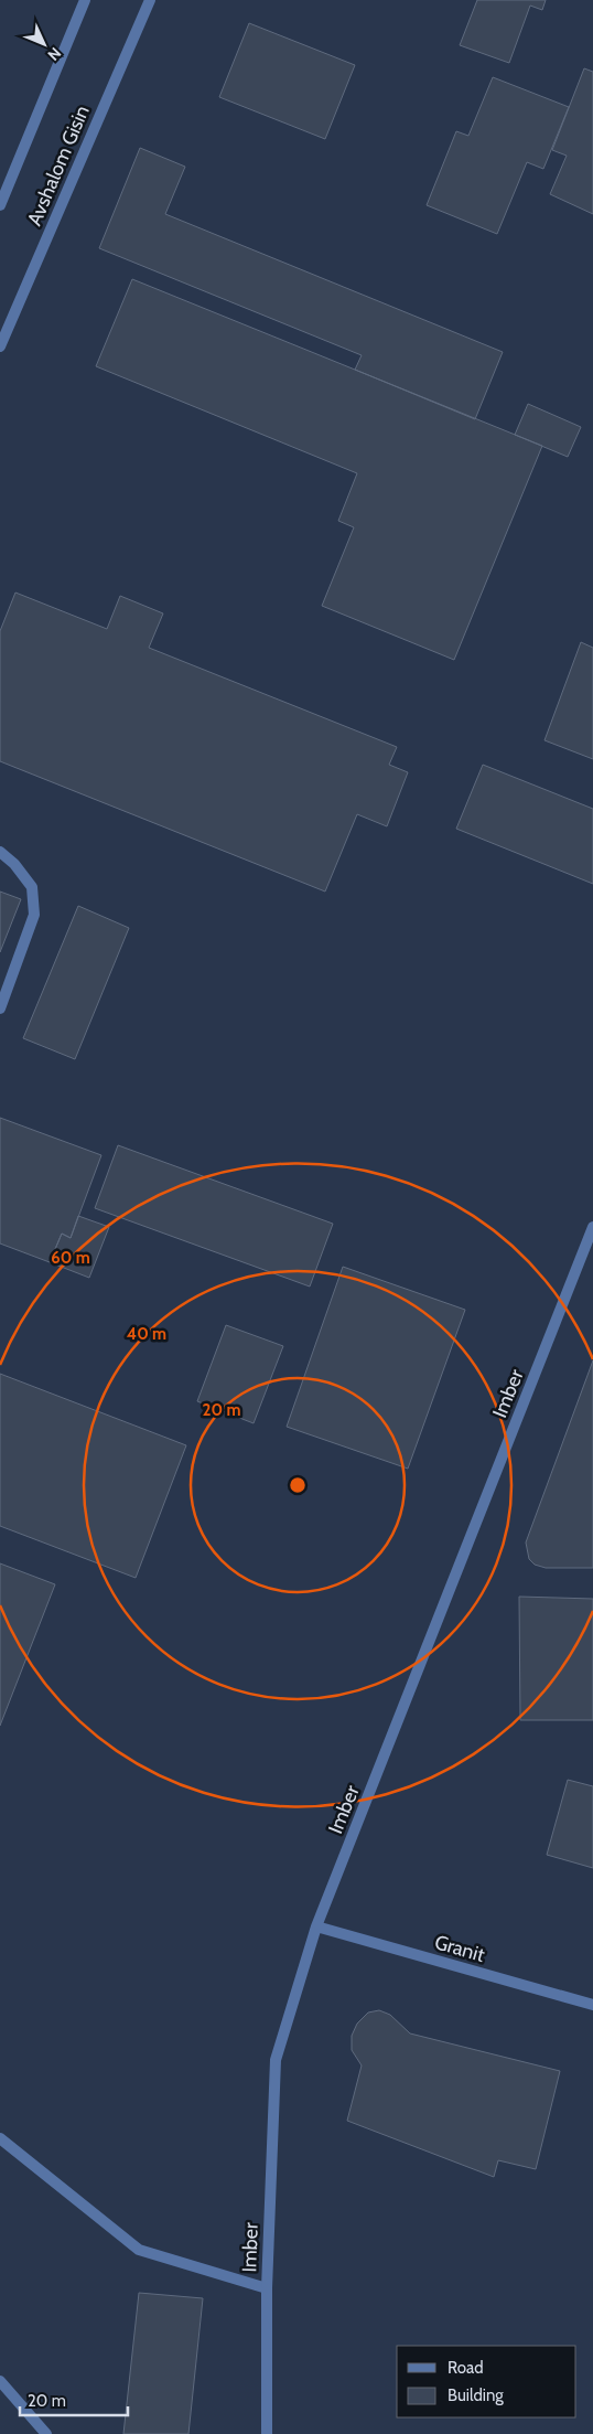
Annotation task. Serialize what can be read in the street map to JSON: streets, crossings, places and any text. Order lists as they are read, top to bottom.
{
  "streets": {
    "street": ["Avshalom Gisin", "Imber", "Granit"]
  },
  "crossings": [
    ["Imber", "Granit"]
  ],
  "legend": ["Road", "Building"],
  "scale_bar": "20 m",
  "north": "bottom right",
  "rings": ["60 m", "40 m", "20 m"]
}
